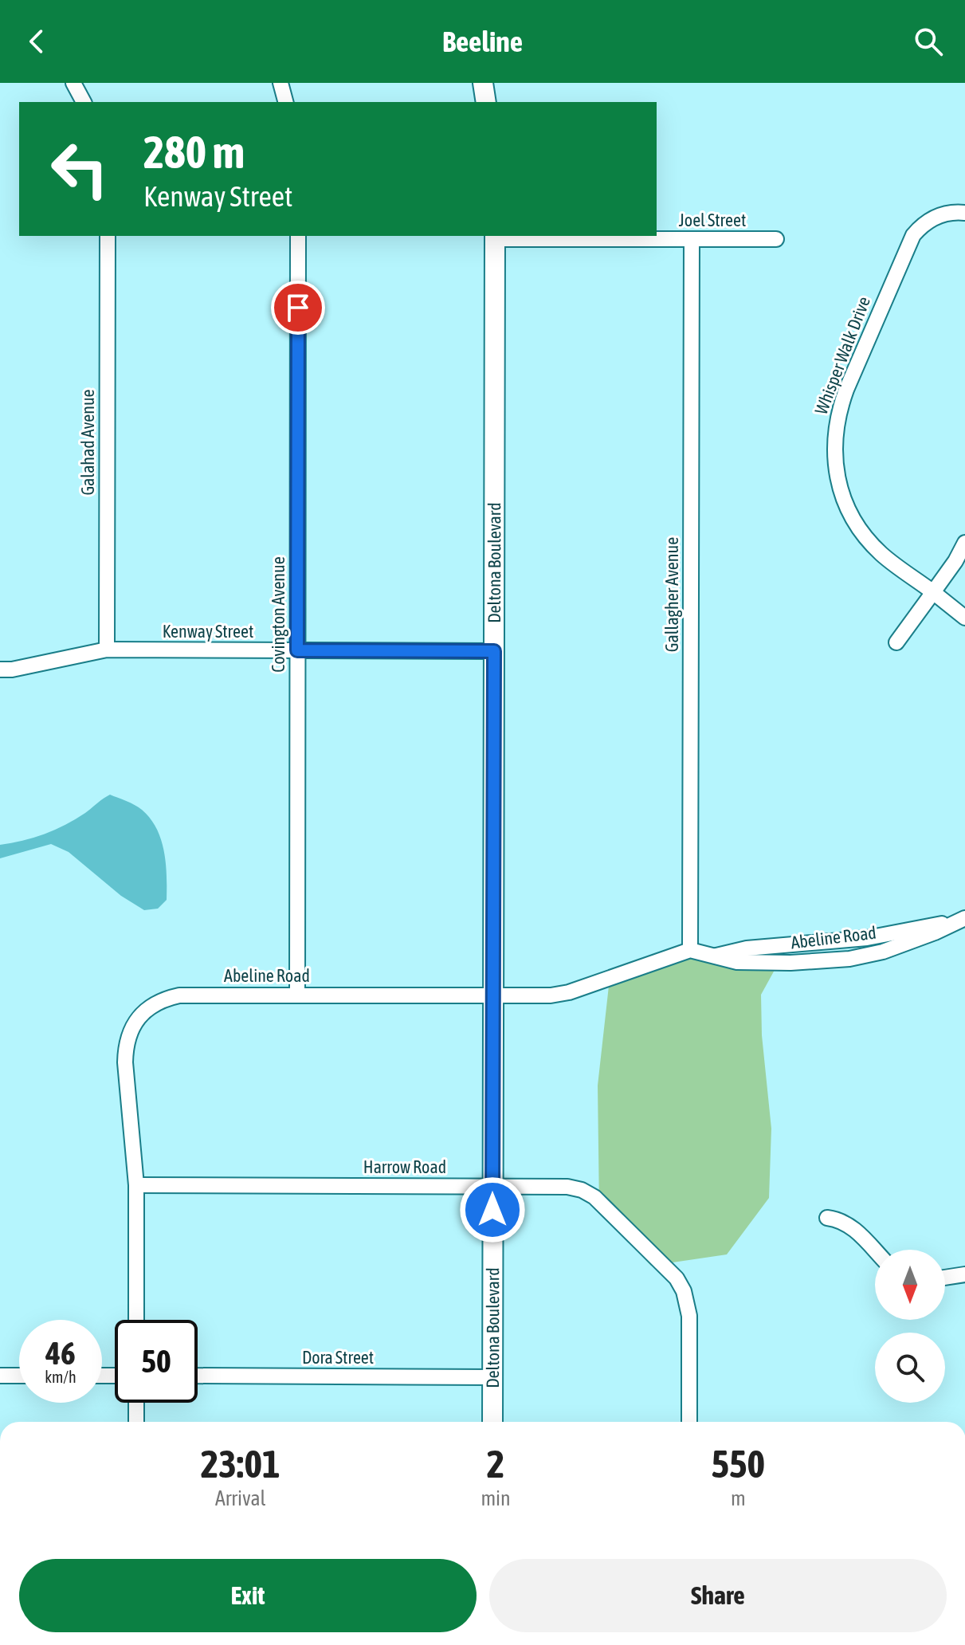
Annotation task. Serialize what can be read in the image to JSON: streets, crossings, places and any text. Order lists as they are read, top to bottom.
{
  "streets": {
    "main road": ["Deltona Boulevard"],
    "street": [
      "Joel Street",
      "Whisper Walk Drive",
      "Galahad Avenue",
      "Gallagher Avenue",
      "Covington Avenue",
      "Kenway Street",
      "Abeline Road",
      "Harrow Road",
      "Dora Street"
    ]
  },
  "crossings": [
    ["Joel Street", "Deltona Boulevard"],
    ["Joel Street", "Gallagher Avenue"],
    ["Galahad Avenue", "Kenway Street"],
    ["Deltona Boulevard", "Kenway Street"],
    ["Deltona Boulevard", "Abeline Road"],
    ["Deltona Boulevard", "Harrow Road"],
    ["Deltona Boulevard", "Dora Street"],
    ["Gallagher Avenue", "Abeline Road"],
    ["Covington Avenue", "Kenway Street"],
    ["Covington Avenue", "Abeline Road"],
    ["Abeline Road", "Harrow Road"]
  ],
  "north": "bottom",
  "page": {
    "header": "Beeline",
    "turn": ["280 m", "Kenway Street"],
    "speed": "46 km/h",
    "limit": "50",
    "eta": [
      "23:01",
      "Arrival",
      "2",
      "min",
      "550",
      "m"
    ],
    "buttons": ["Exit", "Share"]
  }
}
